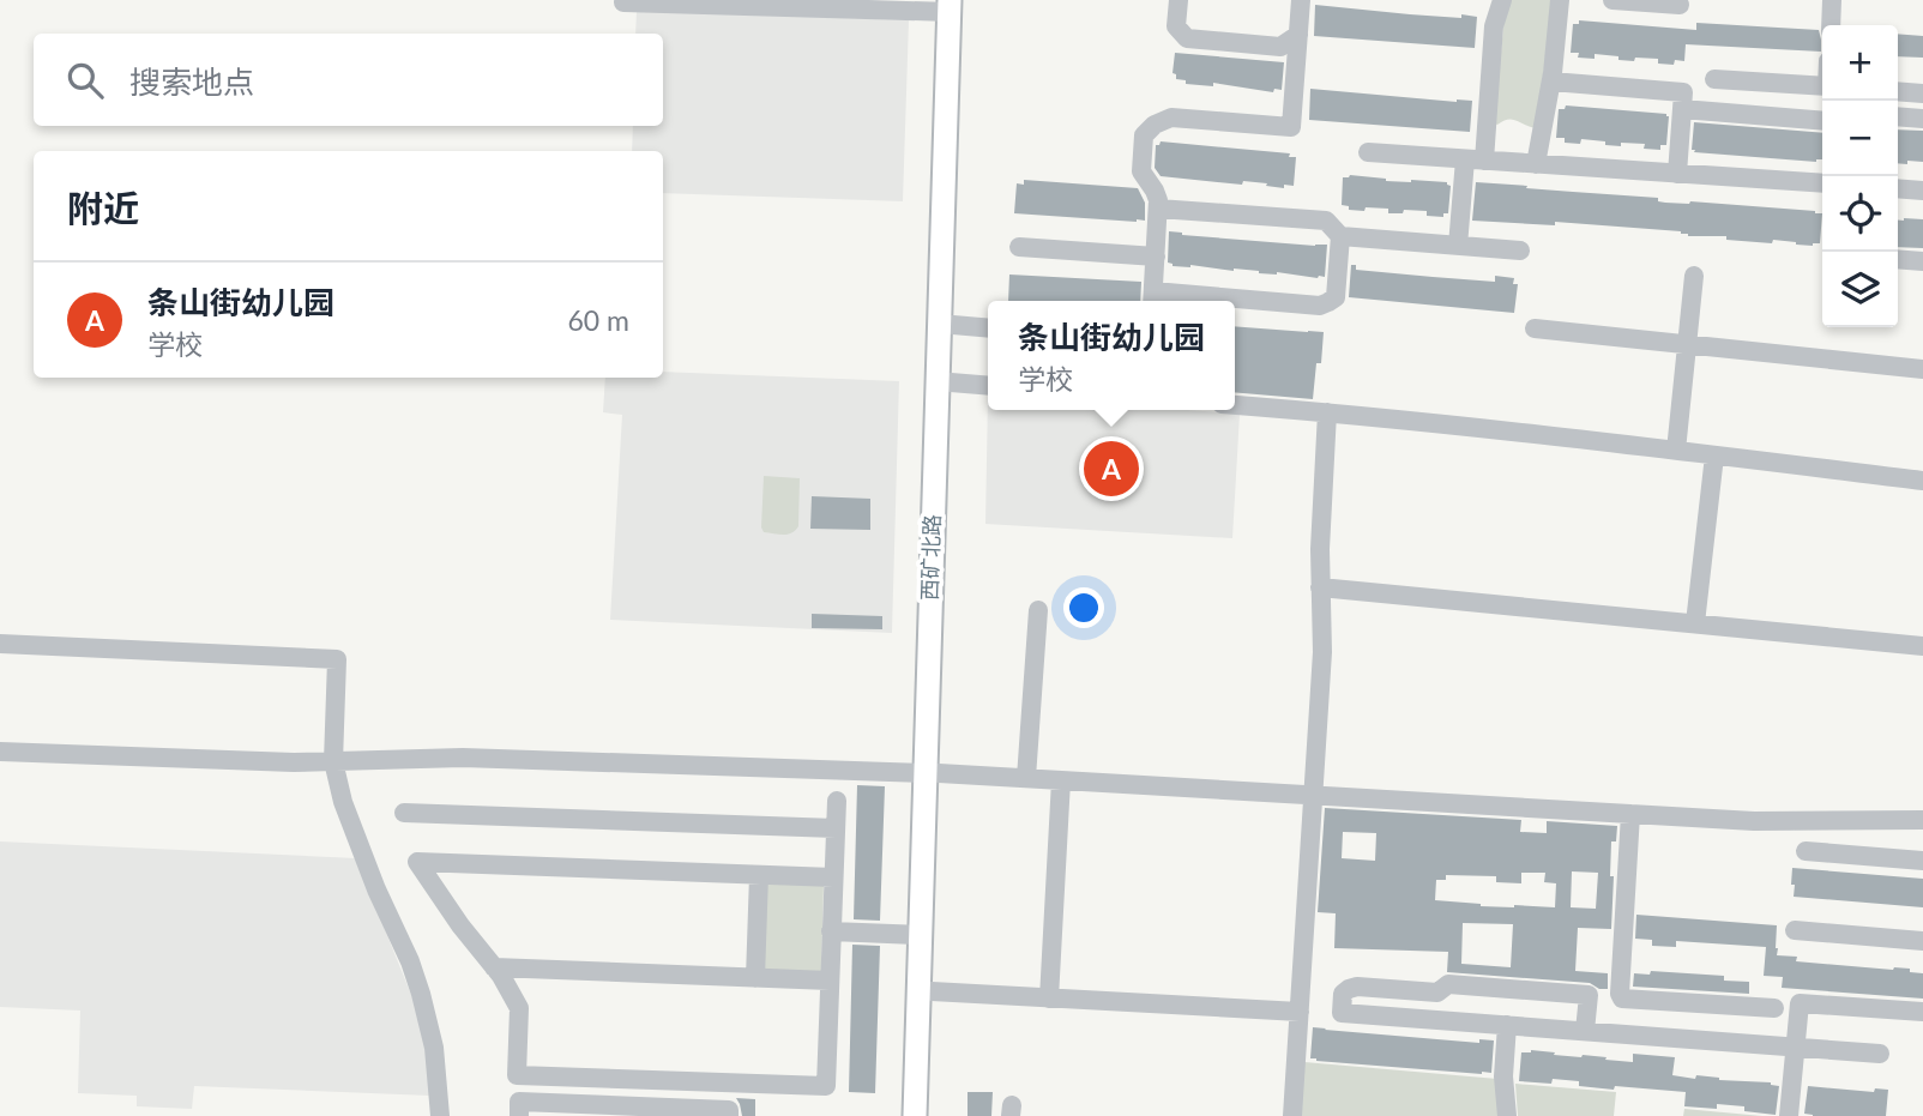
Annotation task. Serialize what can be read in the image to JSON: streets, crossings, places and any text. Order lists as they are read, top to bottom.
{
  "streets": {
    "main road": ["西矿北路"]
  },
  "page": {
    "map_buttons": ["+", "−"],
    "search": "搜索地点",
    "heading": "附近",
    "list": [
      {
        "mark": "A",
        "name": "条山街幼儿园",
        "note": "学校",
        "value": "60 m"
      }
    ],
    "popup": ["条山街幼儿园", "学校"],
    "pins": "A"
  }
}
